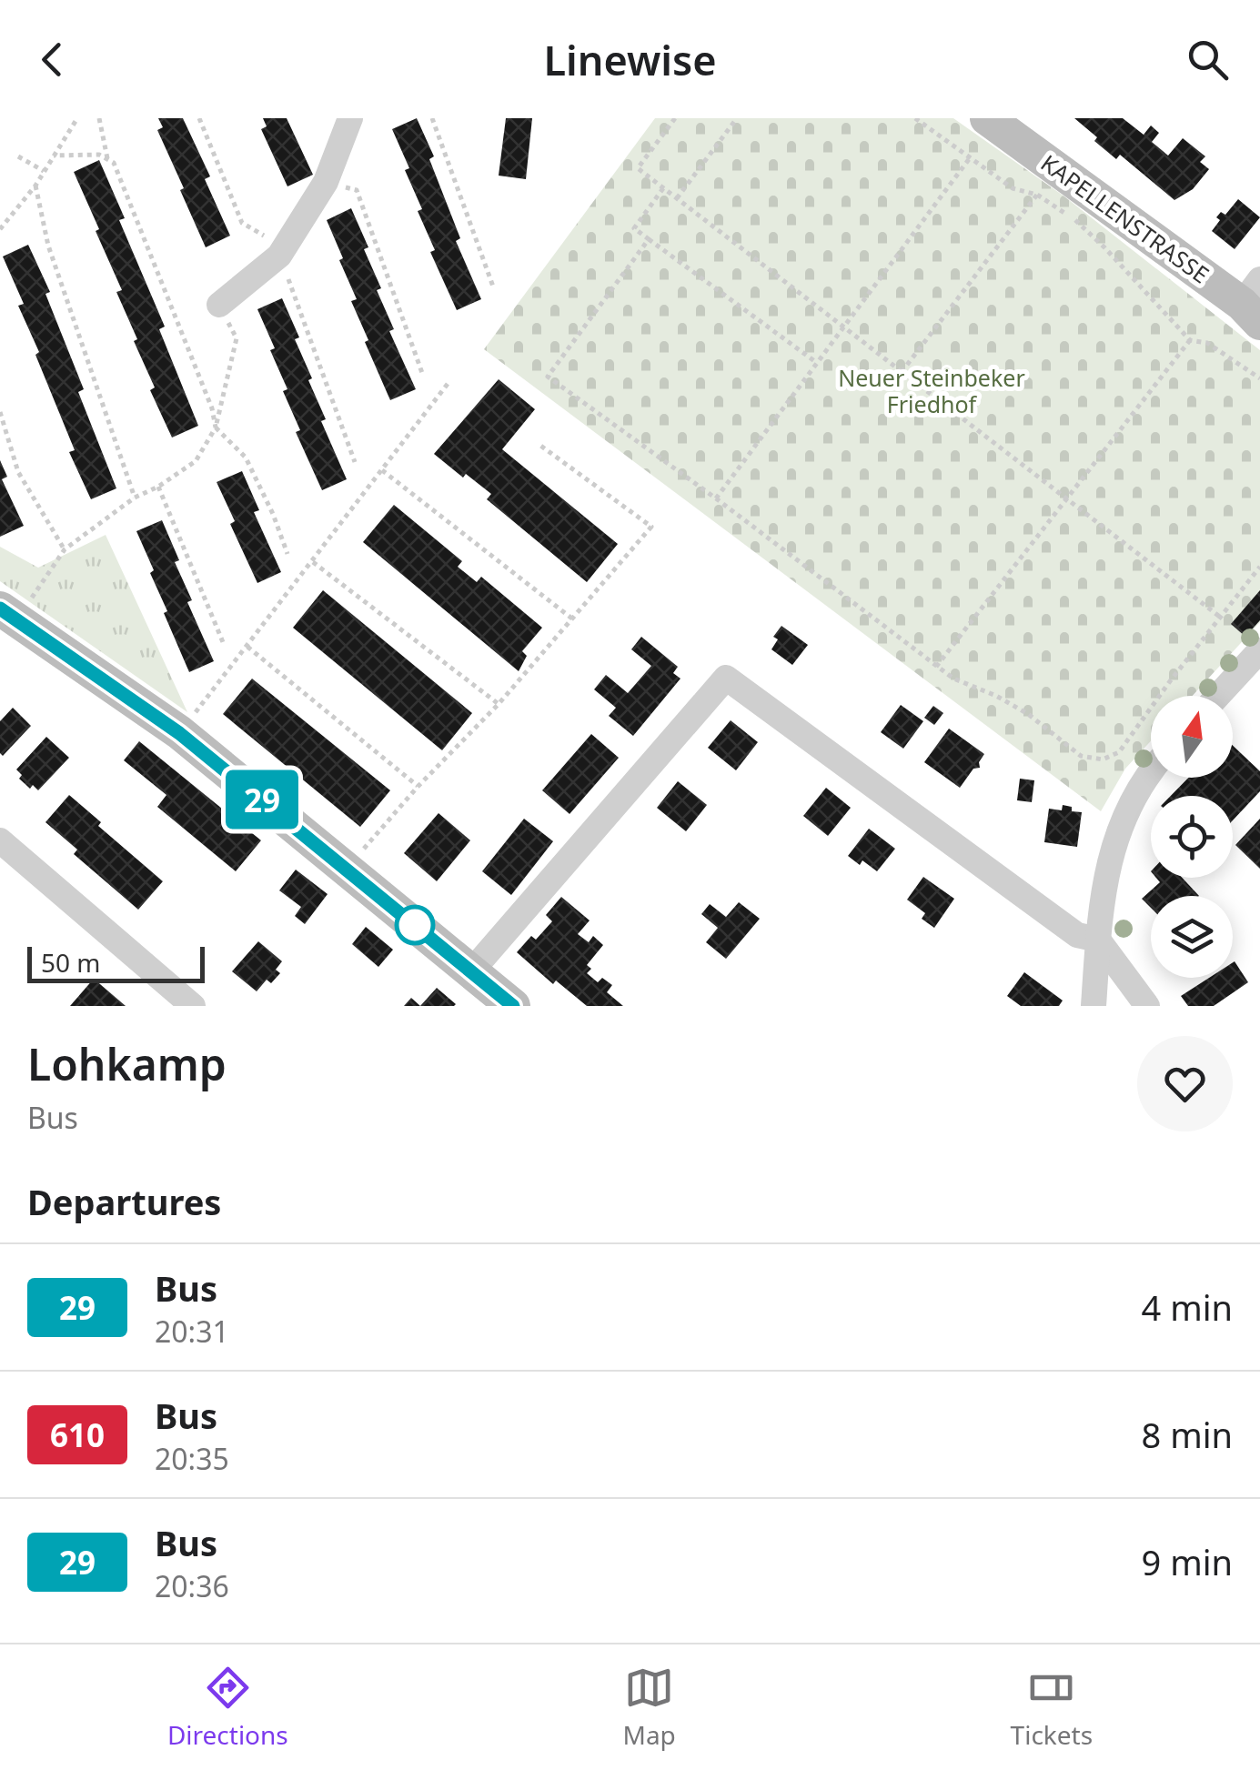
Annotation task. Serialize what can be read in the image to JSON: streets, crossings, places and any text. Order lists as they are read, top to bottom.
{
  "streets": {
    "street": ["KAPELLENSTRASSE"]
  },
  "parks": ["Neuer Steinbeker Friedhof"],
  "lines": ["bus line 29"],
  "scale_bar": "50 m",
  "north": "top",
  "page": {
    "header": "Linewise",
    "on_map": "29",
    "scale": "50 m",
    "heading": [
      ["Lohkamp", "Bus"],
      "Departures"
    ],
    "list": [
      {
        "mark": "29",
        "name": "Bus",
        "note": "20:31",
        "value": "4 min"
      },
      {
        "mark": "610",
        "name": "Bus",
        "note": "20:35",
        "value": "8 min"
      },
      {
        "mark": "29",
        "name": "Bus",
        "note": "20:36",
        "value": "9 min"
      }
    ],
    "tabs": ["Directions", "Map", "Tickets"]
  }
}
